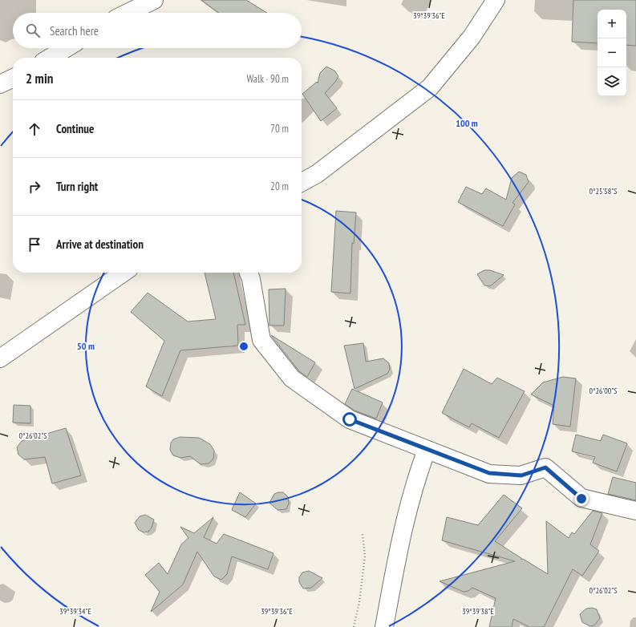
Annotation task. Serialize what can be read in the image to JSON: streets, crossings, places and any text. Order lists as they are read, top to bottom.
{
  "page": {
    "map_buttons": ["+", "−"],
    "search": "Search here",
    "heading": ["2 min", "Walk · 90 m"],
    "list": [
      ["Continue", "70 m"],
      ["Turn right", "20 m"],
      "Arrive at destination"
    ]
  },
  "coordinates": [
    "39°39'36\"E",
    "0°25'58\"S",
    "0°26'00\"S",
    "0°26'02\"S",
    "39°39'34\"E",
    "39°39'38\"E"
  ],
  "rings": ["100 m", "50 m"]
}
